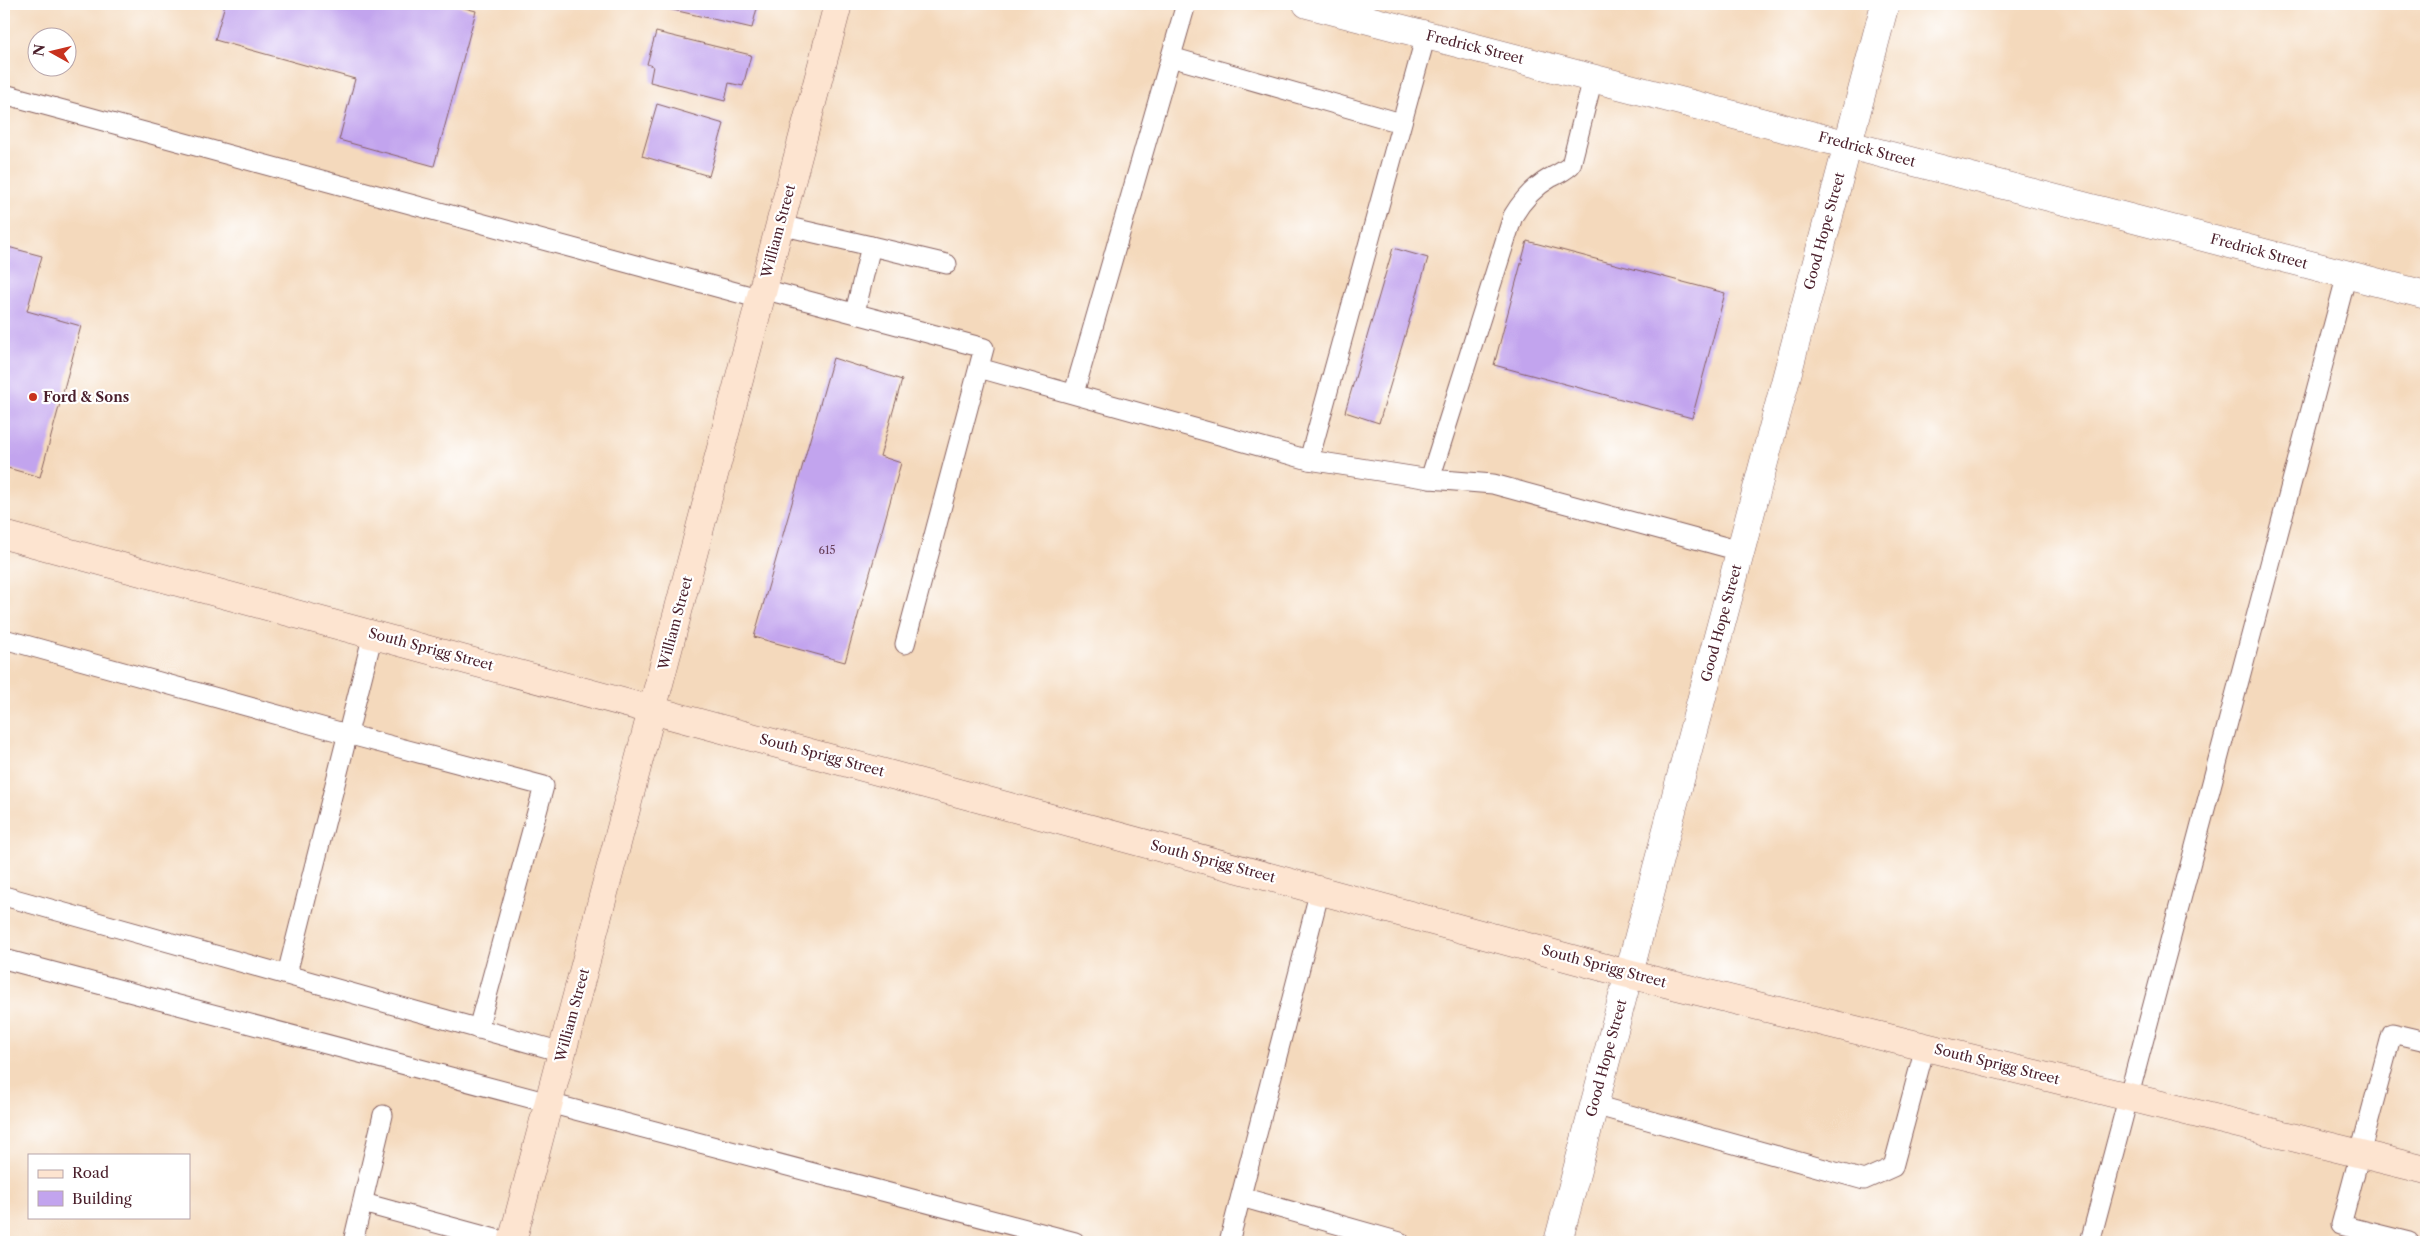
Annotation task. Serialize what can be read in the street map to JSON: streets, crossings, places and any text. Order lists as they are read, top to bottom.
{
  "streets": {
    "main road": ["William Street", "South Sprigg Street"],
    "street": ["Fredrick Street", "Good Hope Street"]
  },
  "crossings": [
    ["Fredrick Street", "Good Hope Street"],
    ["William Street", "South Sprigg Street"],
    ["Good Hope Street", "South Sprigg Street"]
  ],
  "places": ["Ford & Sons"],
  "house_numbers": ["615"],
  "legend": ["Road", "Building"],
  "north": "left"
}
